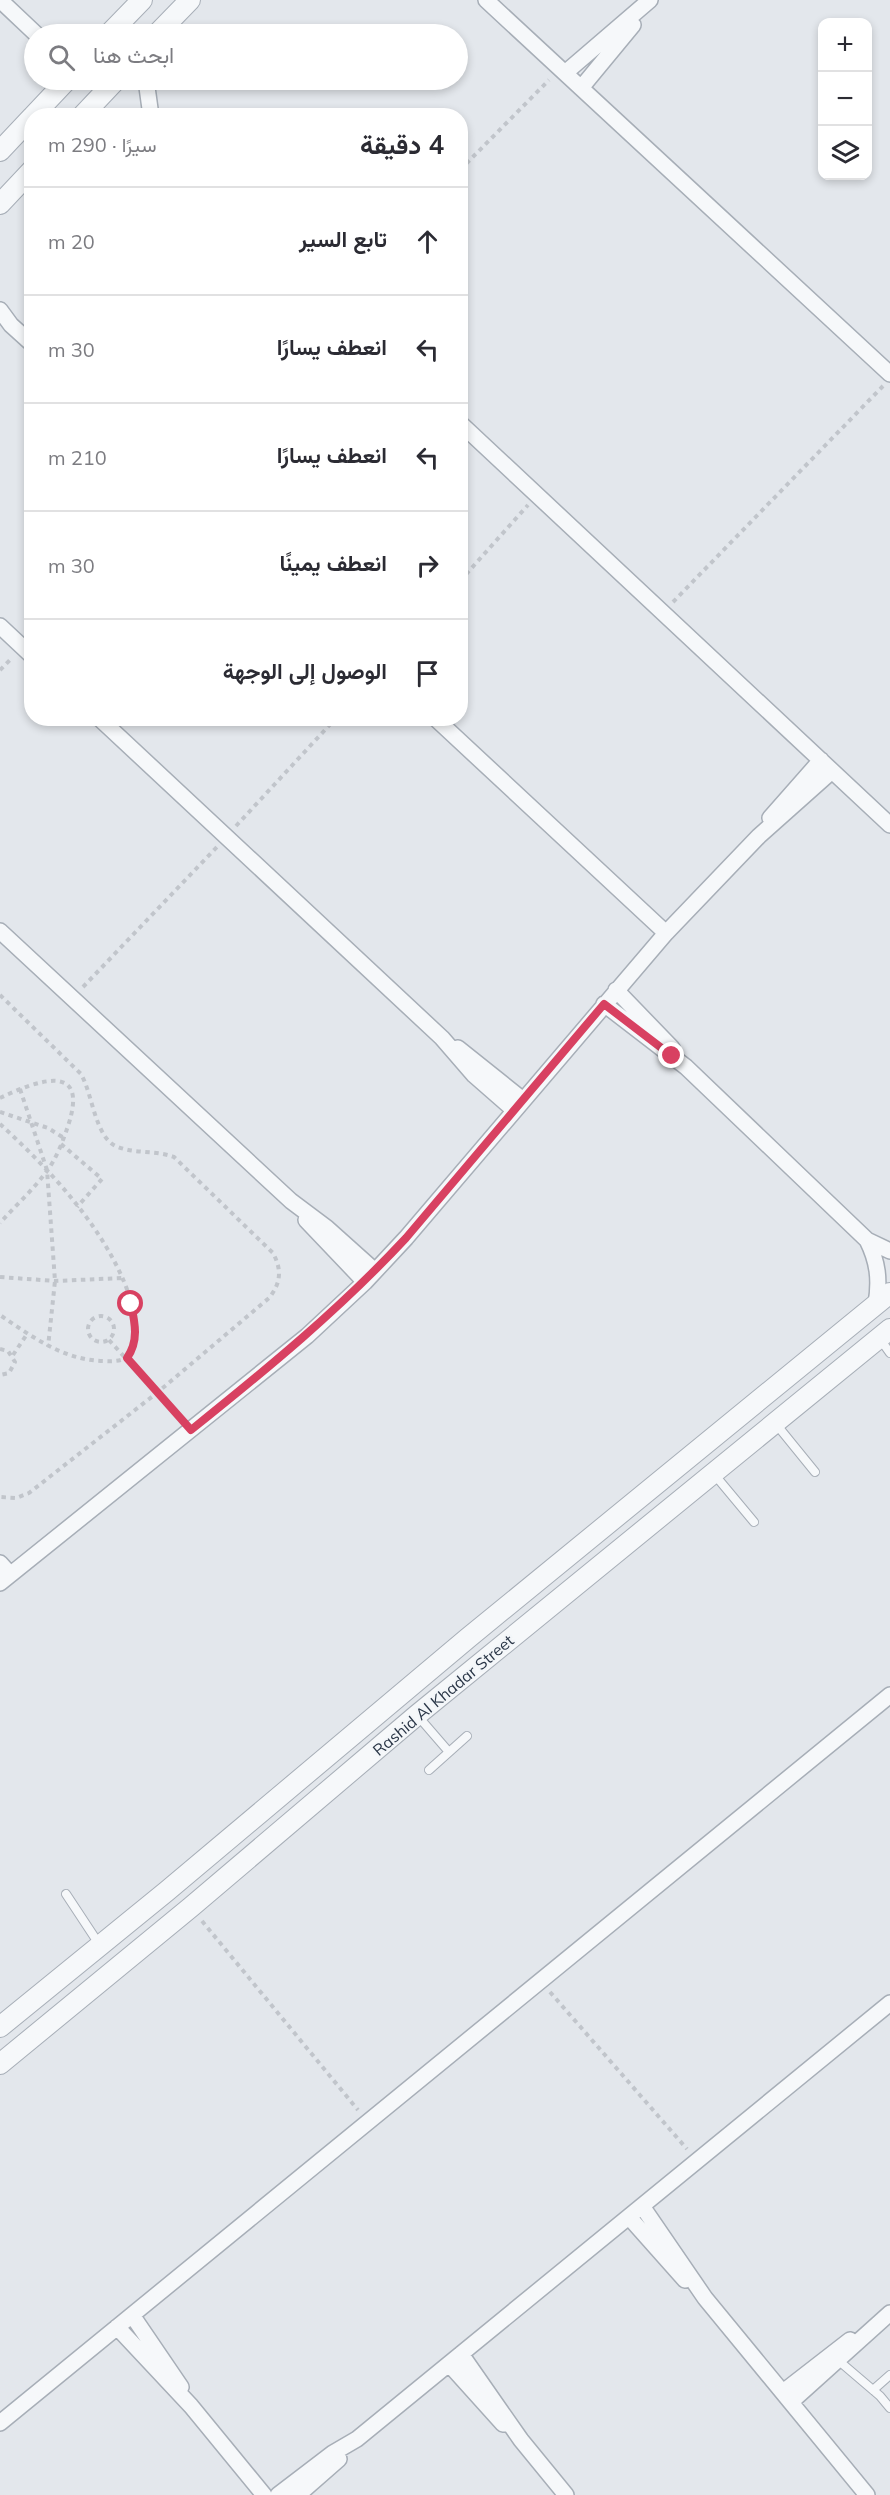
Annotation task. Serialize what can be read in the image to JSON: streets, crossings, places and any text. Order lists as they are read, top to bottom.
{
  "streets": {
    "street": ["Rashid Al Khadar Street"]
  },
  "page": {
    "map_buttons": ["+", "−"],
    "search": "ابحث هنا",
    "heading": ["4 دقيقة", "سيرًا · 290 m"],
    "list": [
      ["تابع السير", "20 m"],
      ["انعطف يسارًا", "30 m"],
      ["انعطف يسارًا", "210 m"],
      ["انعطف يمينًا", "30 m"],
      "الوصول إلى الوجهة"
    ]
  }
}
